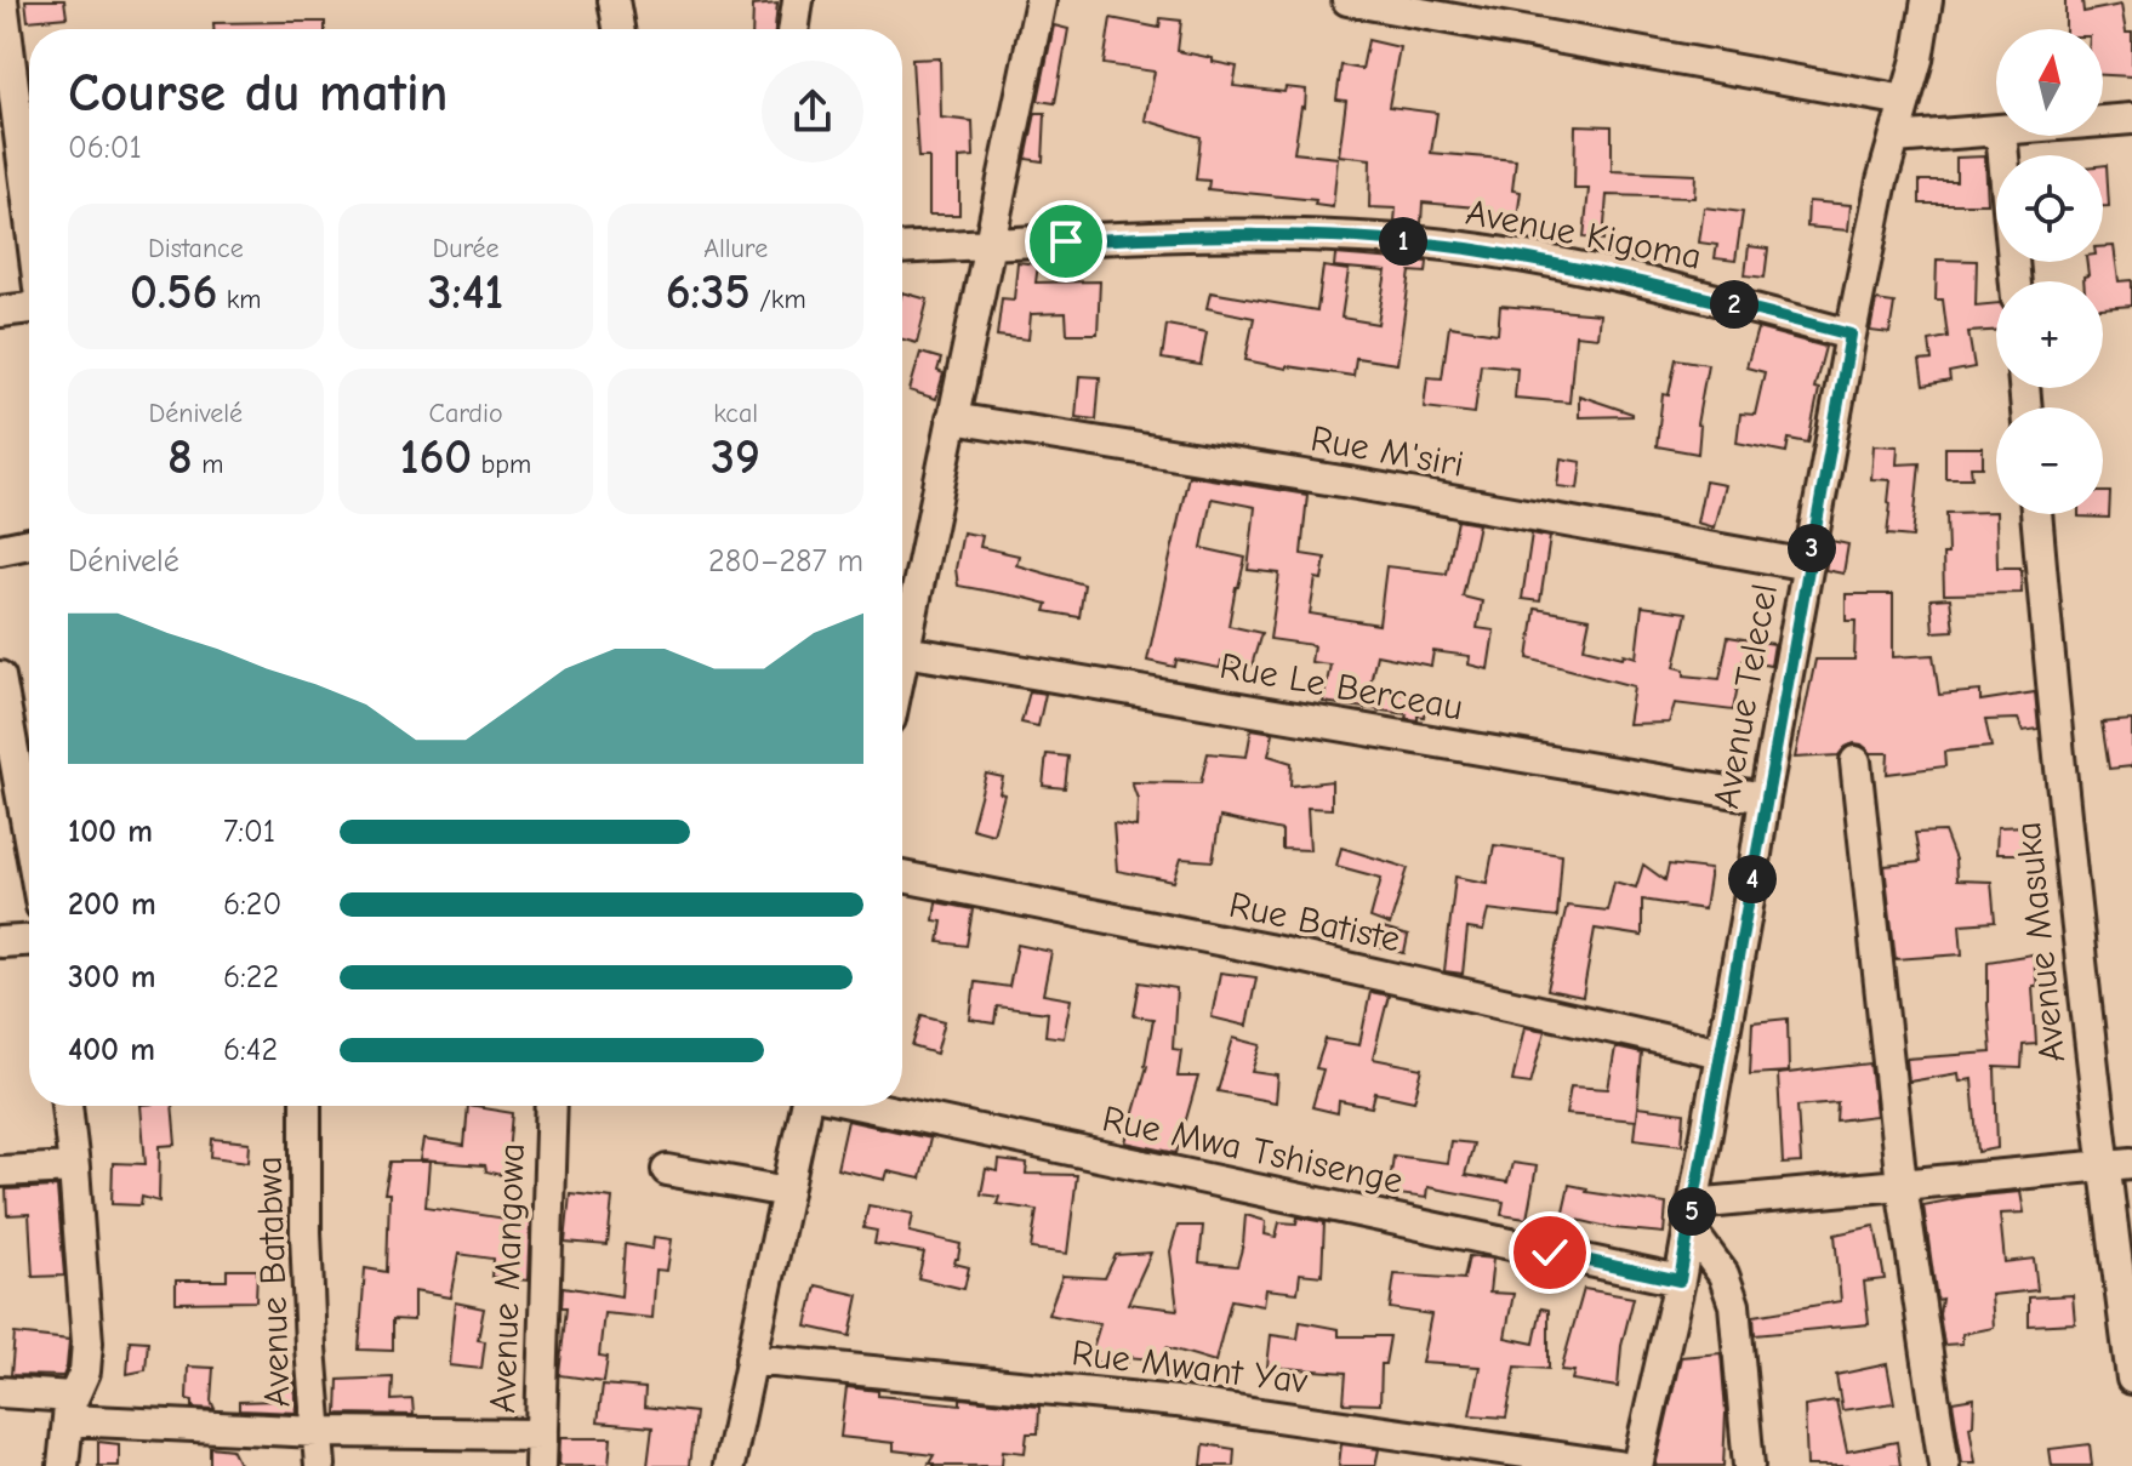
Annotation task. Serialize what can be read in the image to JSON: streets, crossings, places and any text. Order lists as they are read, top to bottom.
{
  "streets": {
    "street": [
      "Avenue Kigoma",
      "Rue M'siri",
      "Rue Le Berceau",
      "Avenue Telecel",
      "Rue Batiste",
      "Avenue Masuka",
      "Rue Mwa Tshisenge",
      "Avenue Mangowa",
      "Avenue Batabwa",
      "Rue Mwant Yav"
    ]
  },
  "crossings": [
    ["Avenue Kigoma", "Avenue Telecel"],
    ["Rue M'siri", "Avenue Telecel"],
    ["Rue Le Berceau", "Avenue Telecel"],
    ["Avenue Telecel", "Rue Batiste"],
    ["Avenue Telecel", "Rue Mwa Tshisenge"]
  ],
  "north": "top",
  "page": {
    "map_buttons": ["+", "−"],
    "heading": ["Course du matin", "06:01"],
    "stats": [
      ["Distance", "0.56 km"],
      ["Durée", "3:41"],
      ["Allure", "6:35 /km"],
      ["Dénivelé", "8 m"],
      ["Cardio", "160 bpm"],
      ["kcal", "39"]
    ],
    "pins": [
      "1",
      "2",
      "3",
      "4",
      "5"
    ],
    "chart": ["Dénivelé", "280–287 m"],
    "list": [
      {
        "name": "100 m",
        "note": "7:01"
      },
      {
        "name": "200 m",
        "note": "6:20"
      },
      {
        "name": "300 m",
        "note": "6:22"
      },
      {
        "name": "400 m",
        "note": "6:42"
      }
    ]
  }
}
